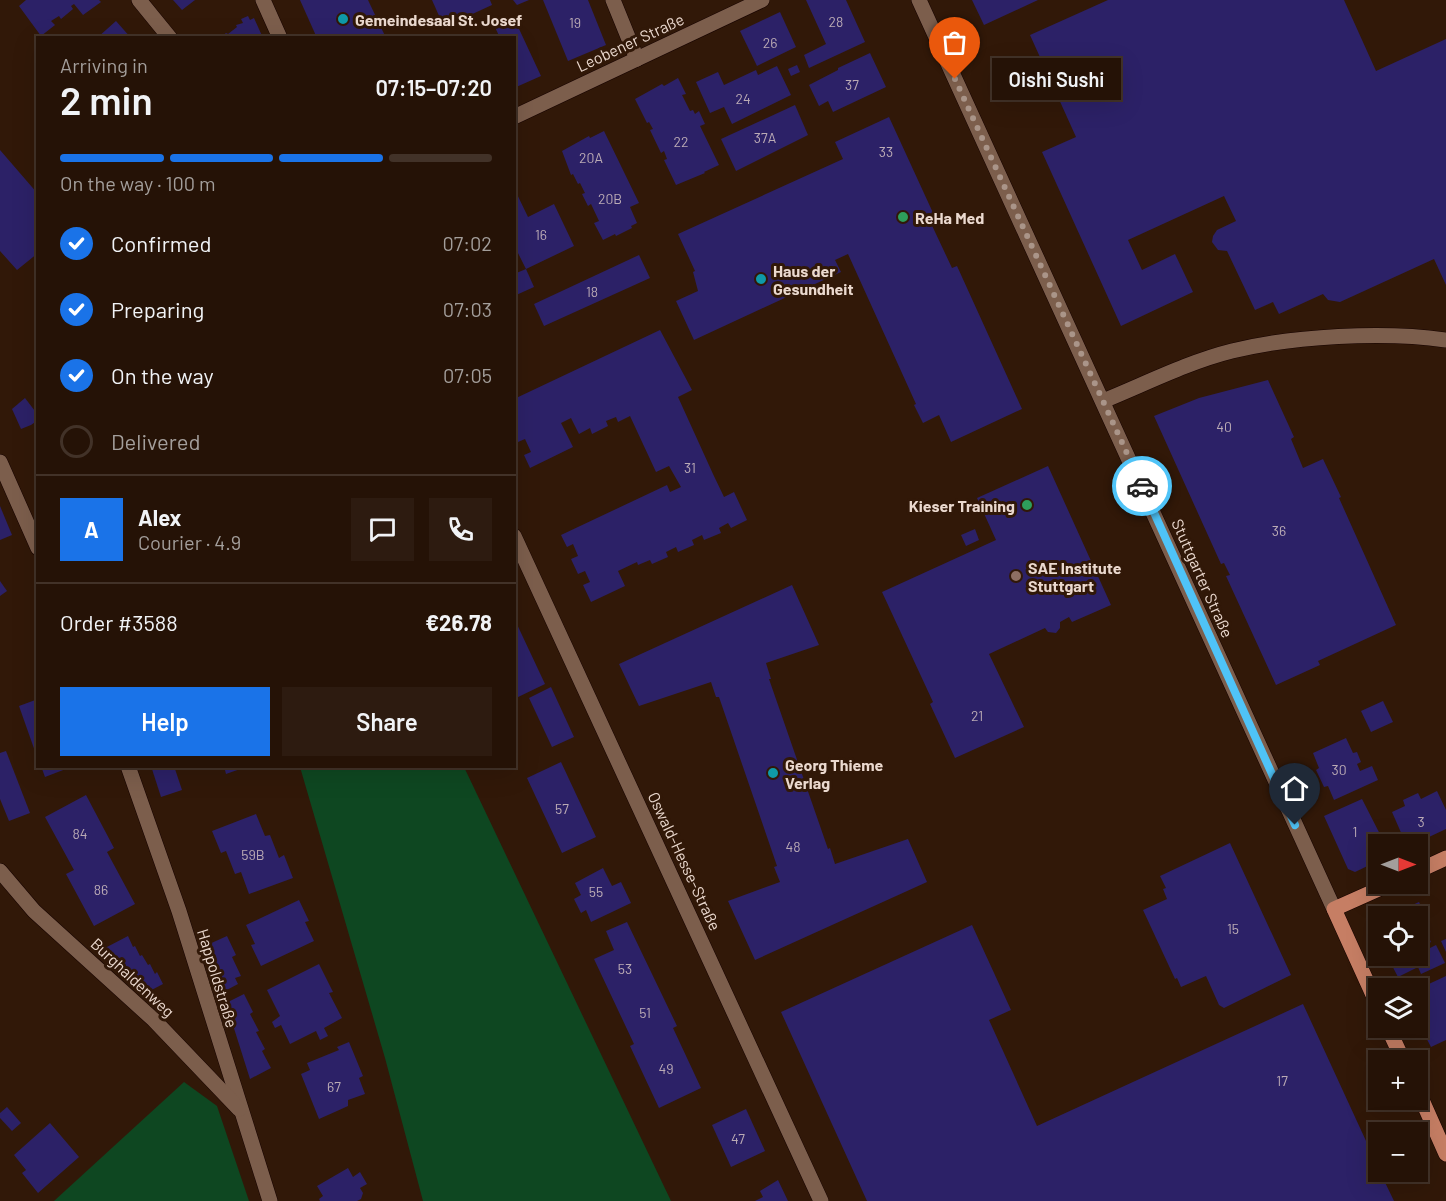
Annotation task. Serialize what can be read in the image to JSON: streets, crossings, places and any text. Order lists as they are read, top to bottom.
{
  "streets": {
    "main road": ["Stuttgarter Straße"],
    "street": [
      "Leobener Straße",
      "Oswald-Hesse-Straße",
      "Burghaldenweg",
      "Happoldstraße"
    ]
  },
  "crossings": [
    ["Burghaldenweg", "Happoldstraße"]
  ],
  "places": [
    "Gemeindesaal St. Josef",
    "Oishi Sushi",
    "ReHa Med",
    "Haus der Gesundheit",
    "Kieser Training",
    "SAE Institute Stuttgart",
    "Georg Thieme Verlag"
  ],
  "house_numbers": [
    "28",
    "19",
    "26",
    "37",
    "24",
    "37A",
    "22",
    "33",
    "20A",
    "20B",
    "16",
    "18",
    "40",
    "31",
    "36",
    "21",
    "30",
    "57",
    "3",
    "1",
    "84",
    "48",
    "59B",
    "86",
    "55",
    "15",
    "53",
    "51",
    "49",
    "17",
    "67",
    "47"
  ],
  "north": "right",
  "page": {
    "heading": ["2 min", "Arriving in", "07:15–07:20"],
    "panel": [
      "Alex",
      "Courier · 4.9",
      "Order #3588",
      "€26.78"
    ],
    "bubble": "Oishi Sushi",
    "bar": "On the way · 100 m",
    "list": [
      ["Confirmed", "07:02"],
      ["Preparing", "07:03"],
      ["On the way", "07:05"],
      "Delivered"
    ],
    "round": "A",
    "buttons": ["Help", "Share"],
    "map_buttons": ["+", "−"]
  }
}
